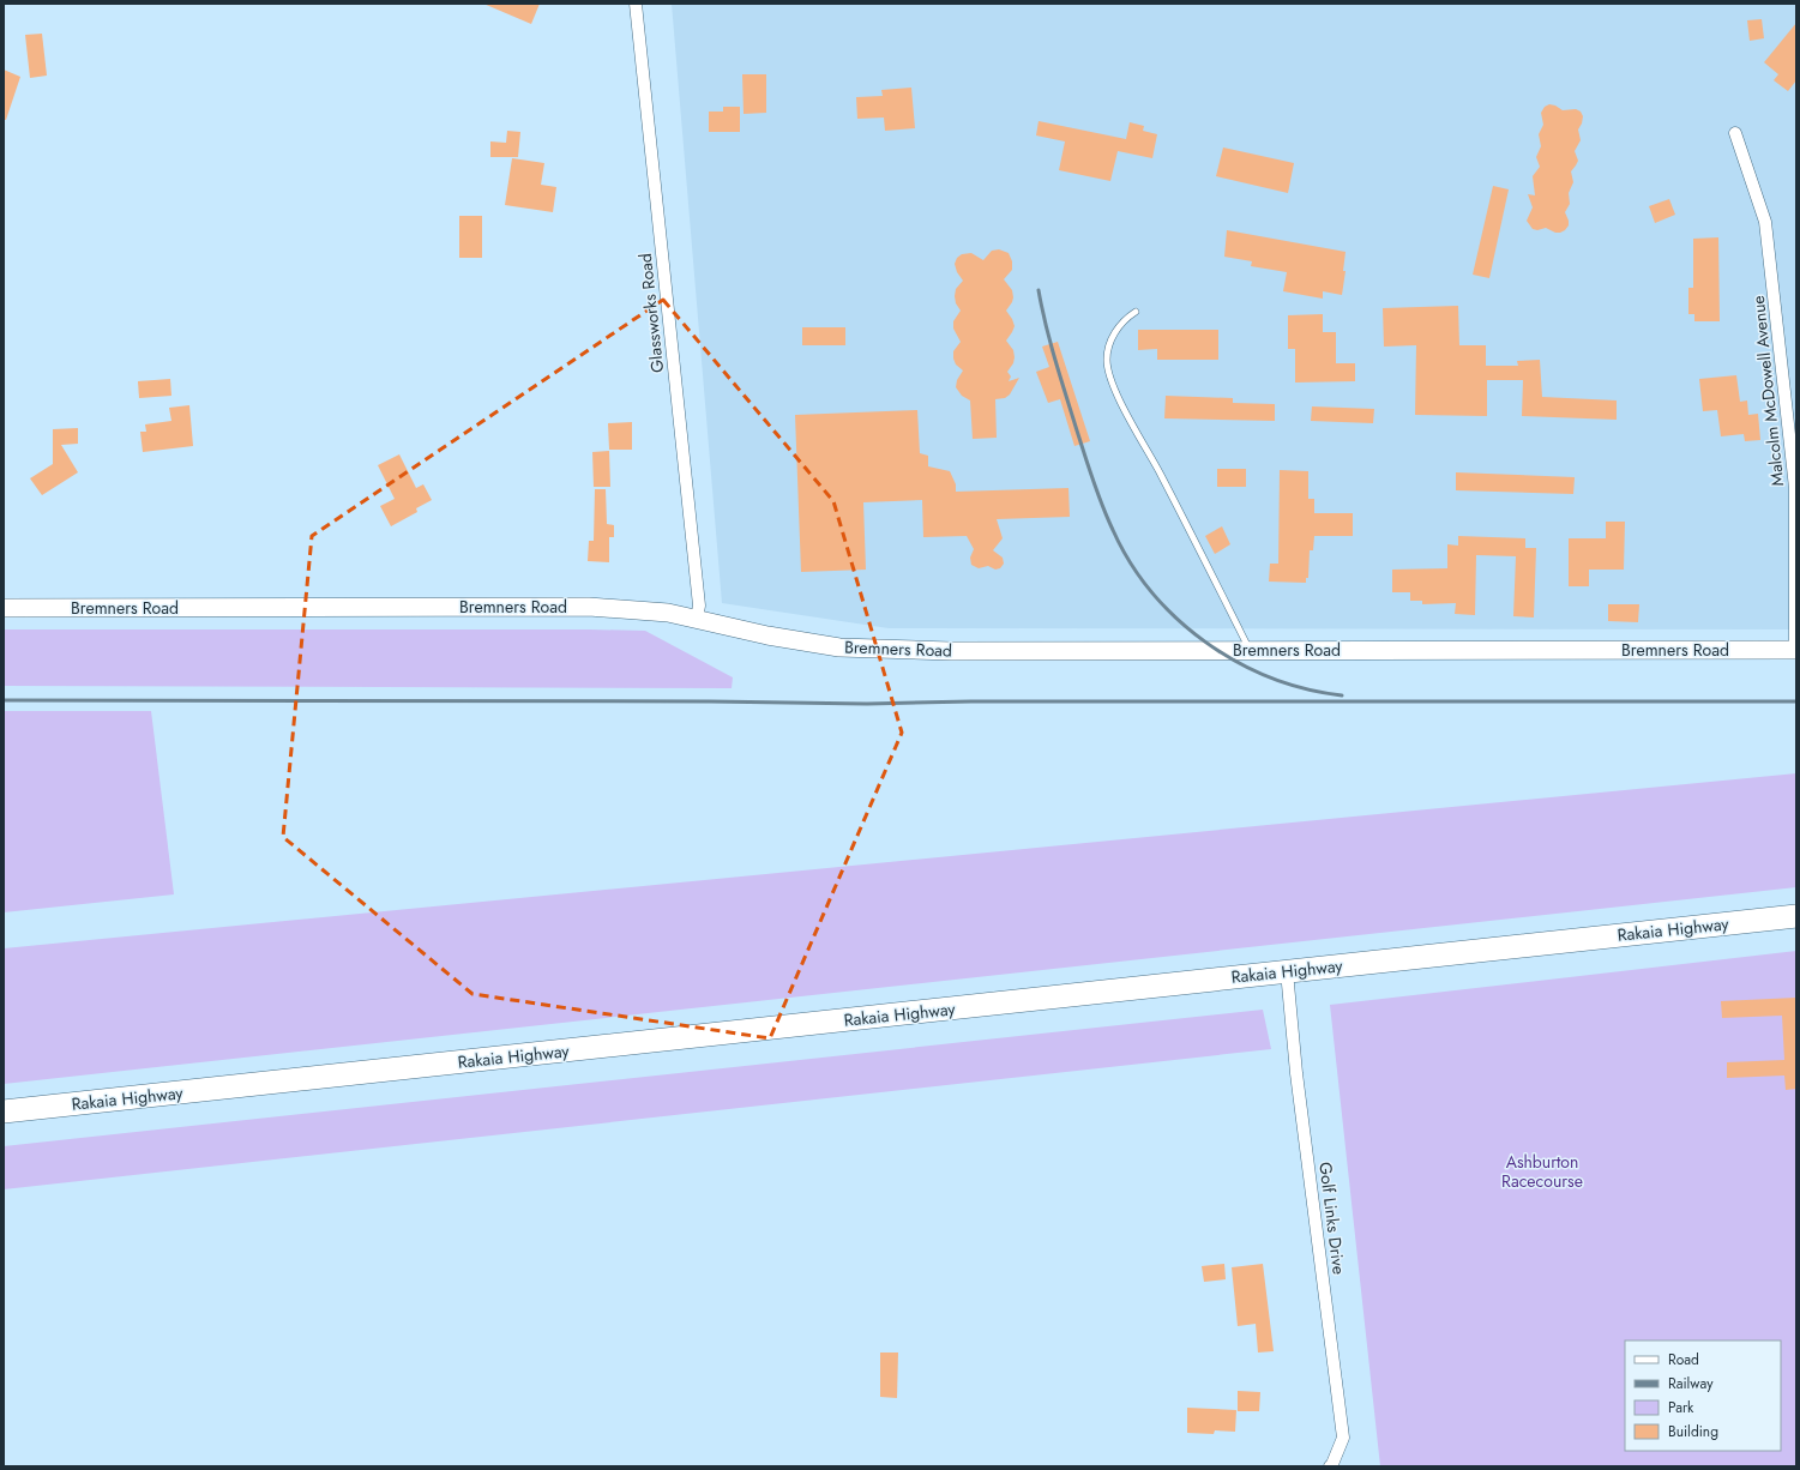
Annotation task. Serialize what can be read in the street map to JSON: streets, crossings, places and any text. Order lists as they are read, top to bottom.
{
  "streets": {
    "highway": ["Rakaia Highway"],
    "street": [
      "Glassworks Road",
      "Malcolm McDowell Avenue",
      "Bremners Road",
      "Golf Links Drive"
    ]
  },
  "crossings": [
    ["Glassworks Road", "Bremners Road"],
    ["Malcolm McDowell Avenue", "Bremners Road"],
    ["Rakaia Highway", "Golf Links Drive"]
  ],
  "parks": ["Ashburton Racecourse"],
  "legend": [
    "Road",
    "Railway",
    "Park",
    "Building"
  ]
}
